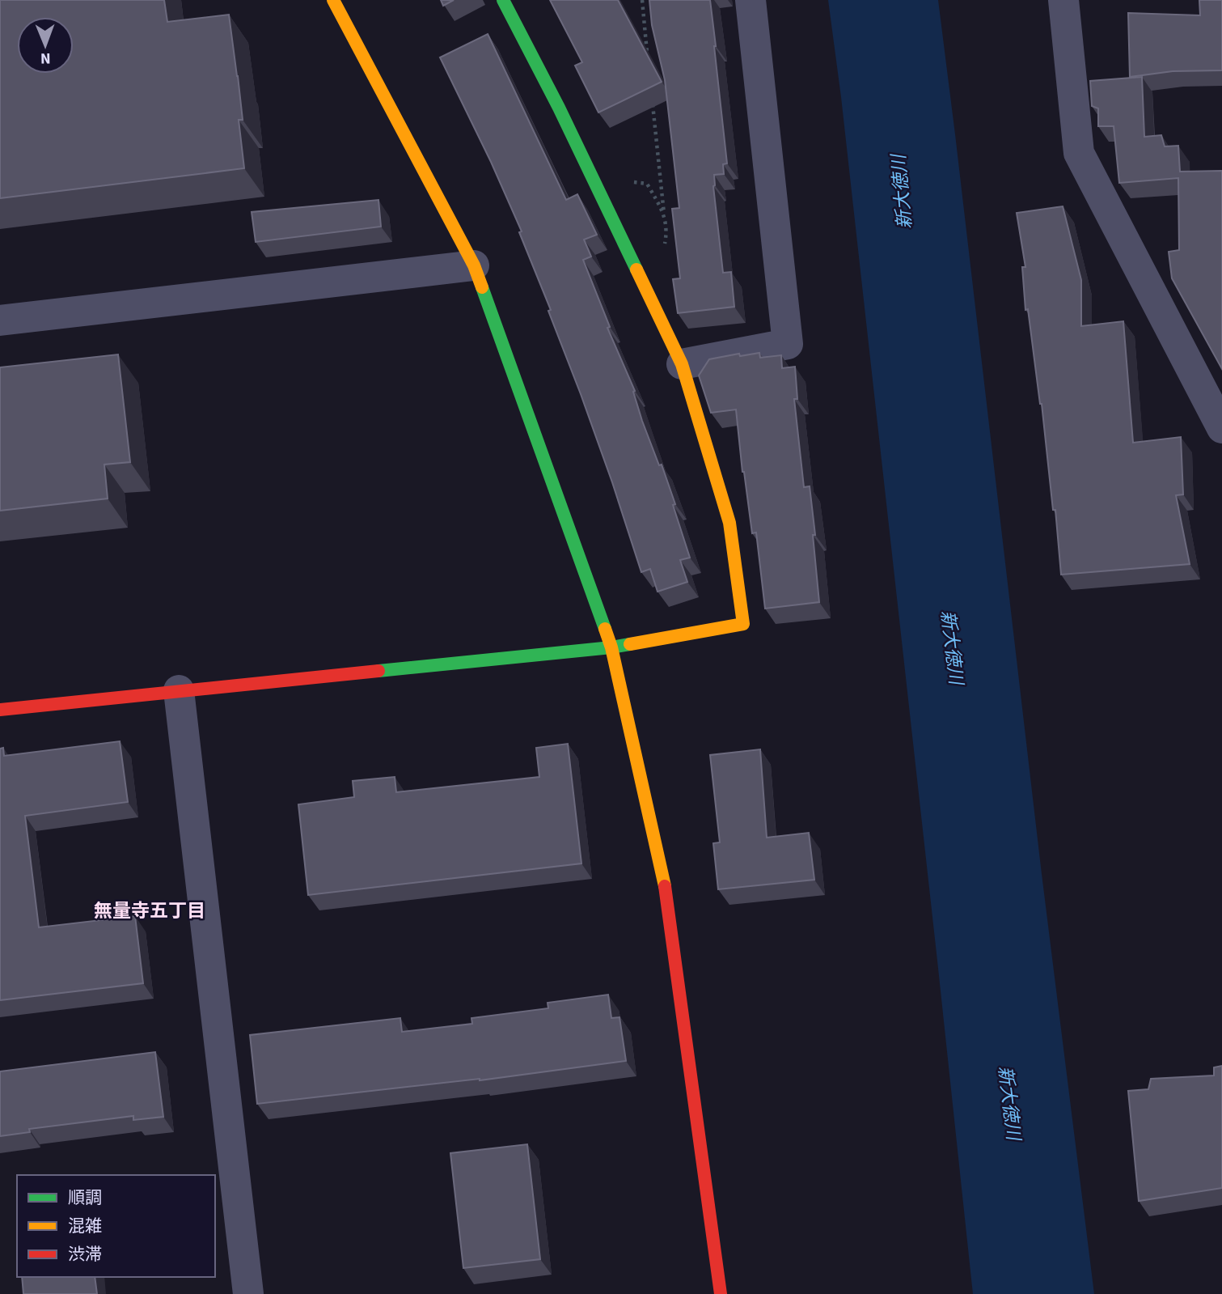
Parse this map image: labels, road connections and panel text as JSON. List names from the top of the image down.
{
  "districts": ["無量寺五丁目"],
  "water": ["新大徳川"],
  "legend": ["順調", "混雑", "渋滞"],
  "north": "bottom"
}
